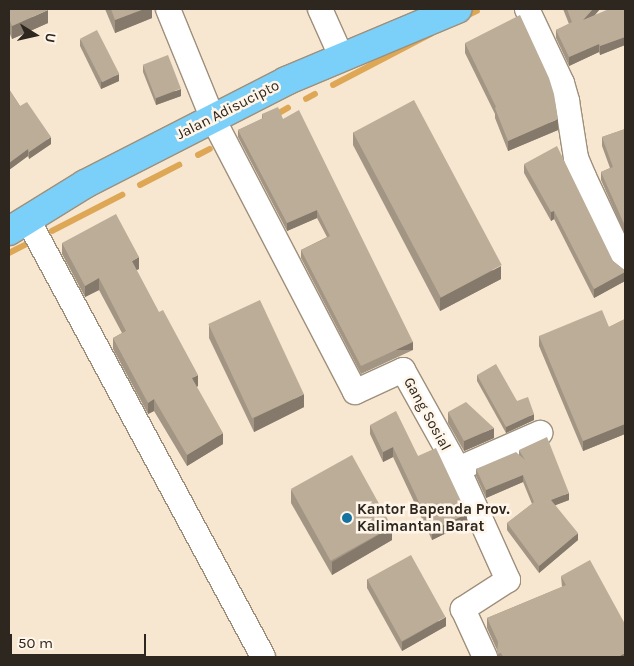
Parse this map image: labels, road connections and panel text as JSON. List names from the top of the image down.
{
  "streets": {
    "main road": ["Jalan Adisucipto"],
    "street": ["Gang Sosial"]
  },
  "crossings": [
    ["Jalan Adisucipto", "Gang Sosial"]
  ],
  "places": ["Kantor Bapenda Prov. Kalimantan Barat"],
  "scale_bar": "50 m",
  "north": "right"
}
